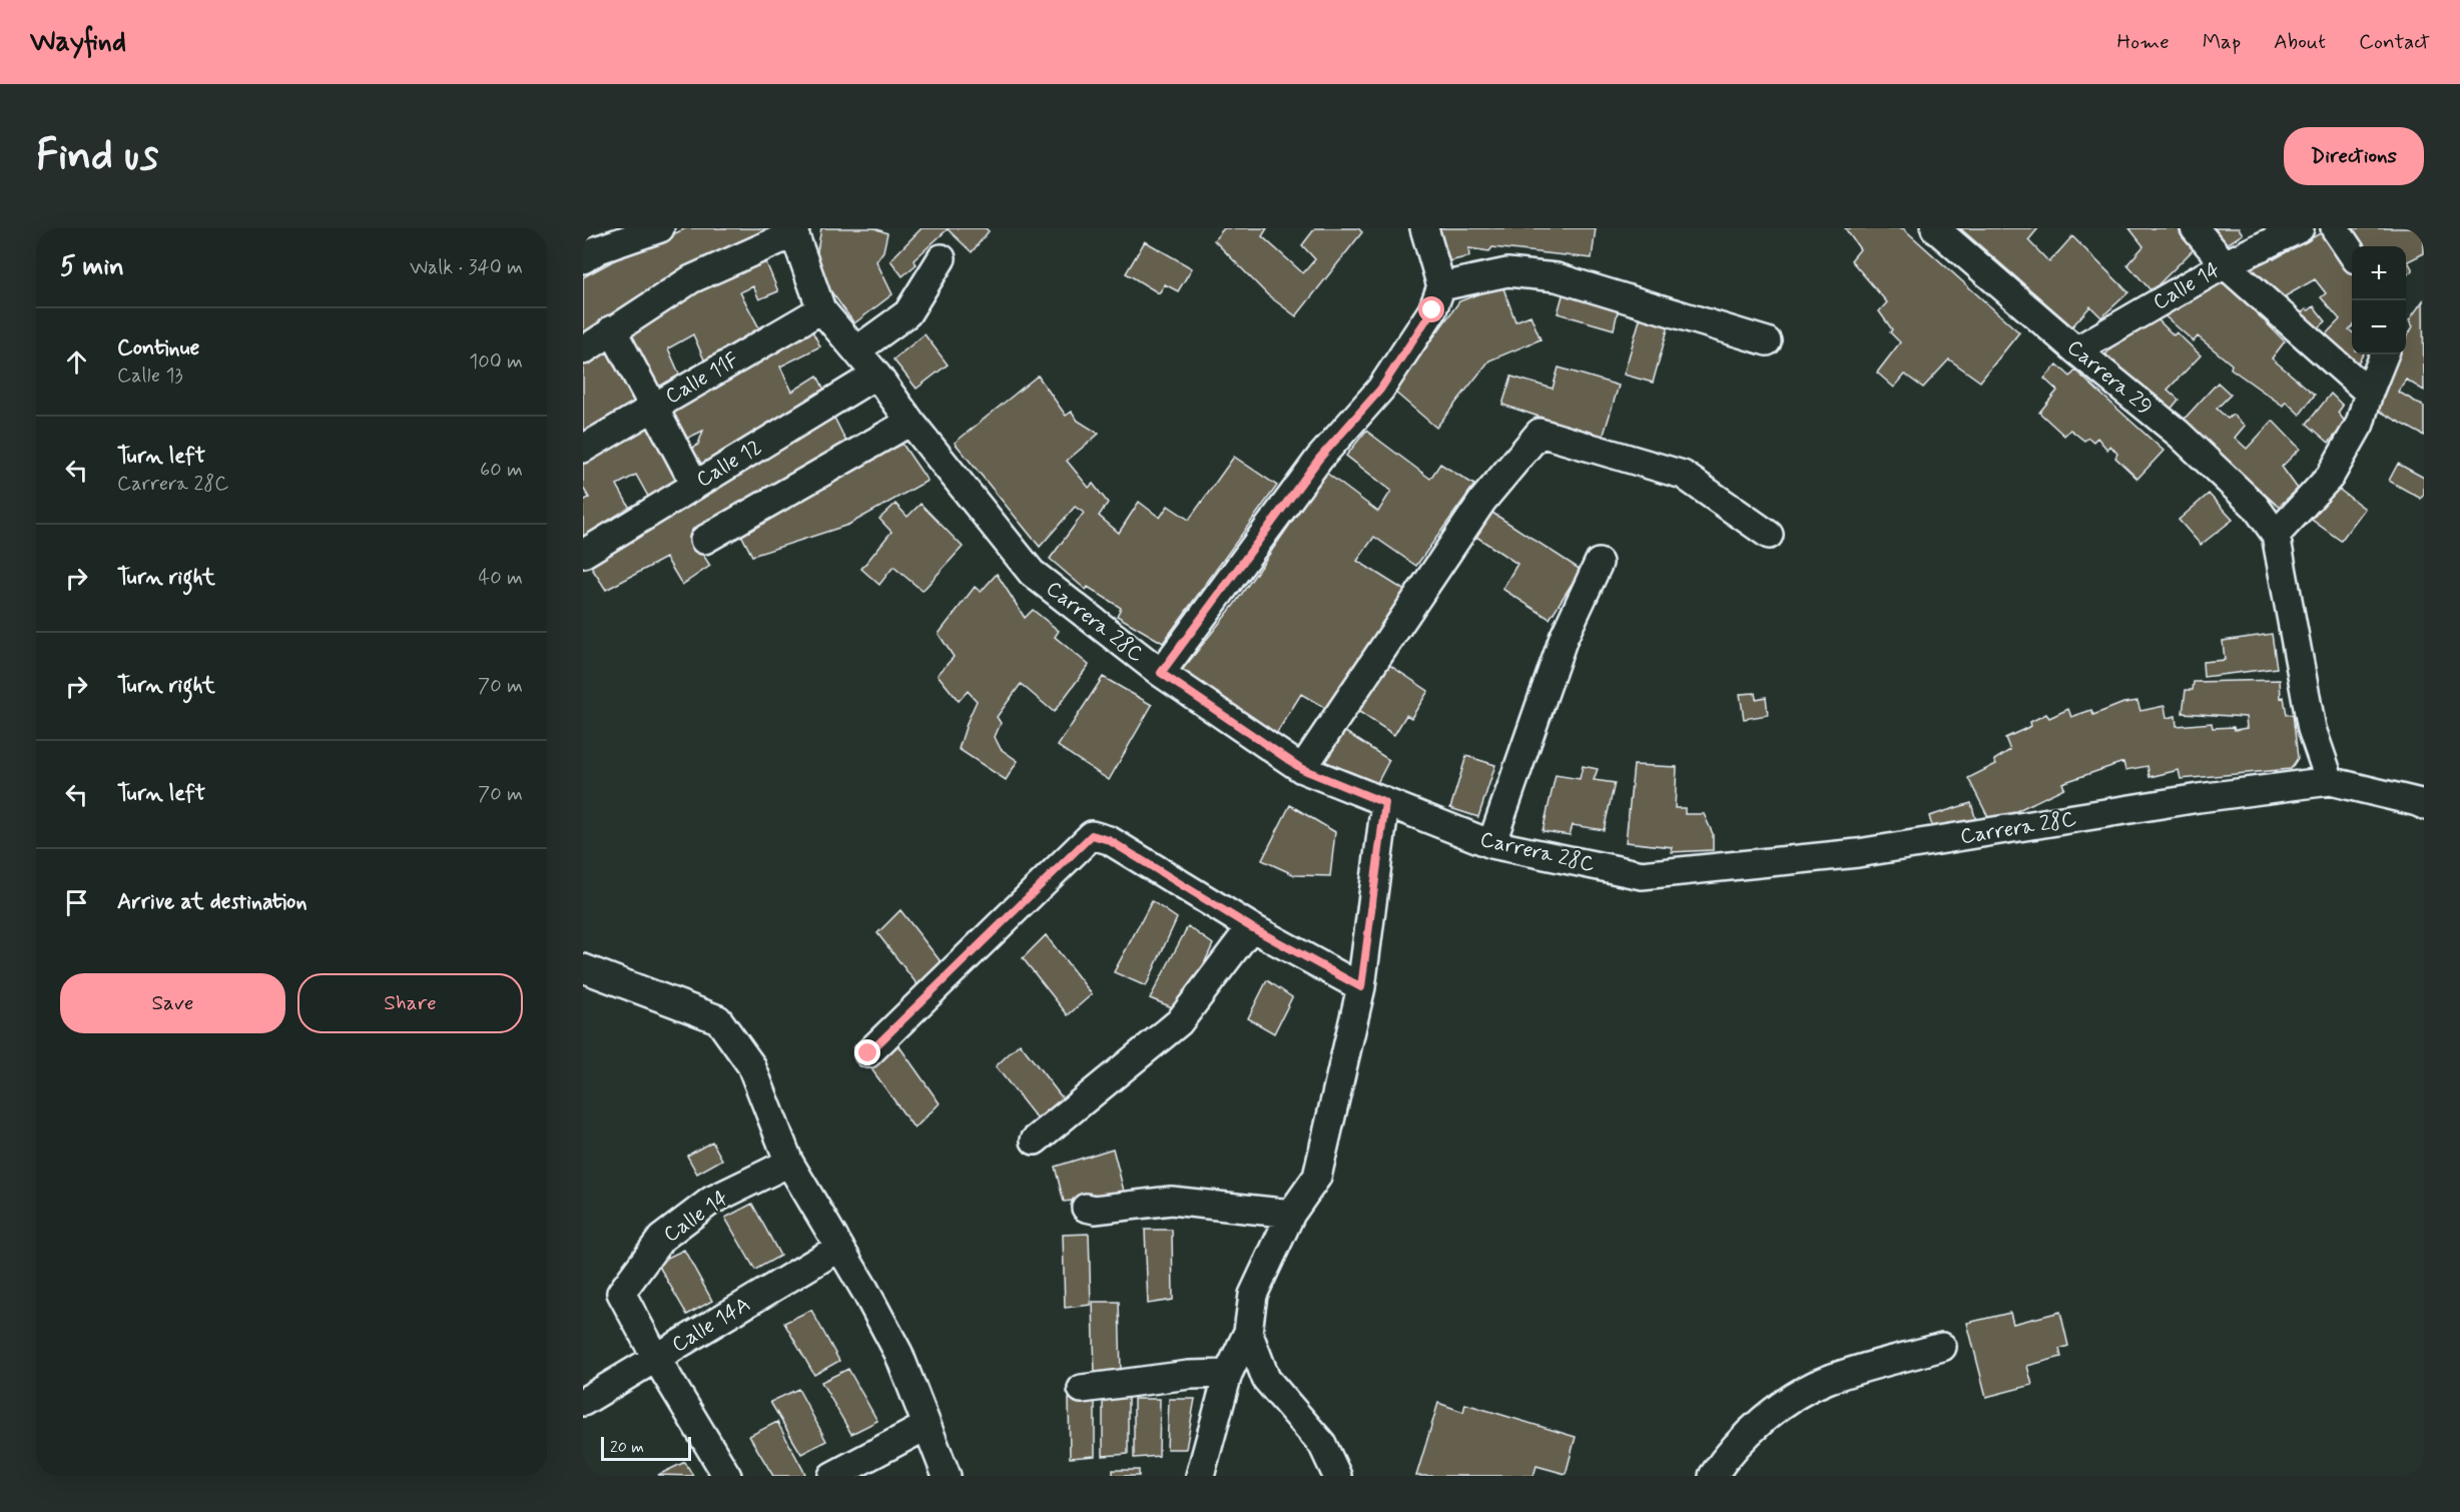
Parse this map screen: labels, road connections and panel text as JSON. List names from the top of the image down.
{
  "streets": {
    "street": [
      "Calle 14",
      "Carrera 29",
      "Calle 11F",
      "Calle 12",
      "Carrera 28C",
      "Calle 14A"
    ]
  },
  "crossings": [
    ["Calle 14", "Carrera 29"],
    ["Calle 14", "Calle 14A"],
    ["Calle 11F", "Carrera 28C"],
    ["Calle 12", "Carrera 28C"]
  ],
  "scale_bar": "20 m",
  "page": {
    "header": "Wayfind",
    "nav": [
      "Home",
      "Map",
      "About",
      "Contact"
    ],
    "buttons": [
      "Directions",
      ["Save", "Share"]
    ],
    "title": "Find us",
    "heading": ["5 min", "Walk · 340 m"],
    "map_buttons": ["+", "−"],
    "list": [
      ["Continue", "Calle 13", "100 m"],
      ["Turn left", "Carrera 28C", "60 m"],
      ["Turn right", "40 m"],
      ["Turn right", "70 m"],
      ["Turn left", "70 m"],
      "Arrive at destination"
    ],
    "scale": "20 m"
  }
}
